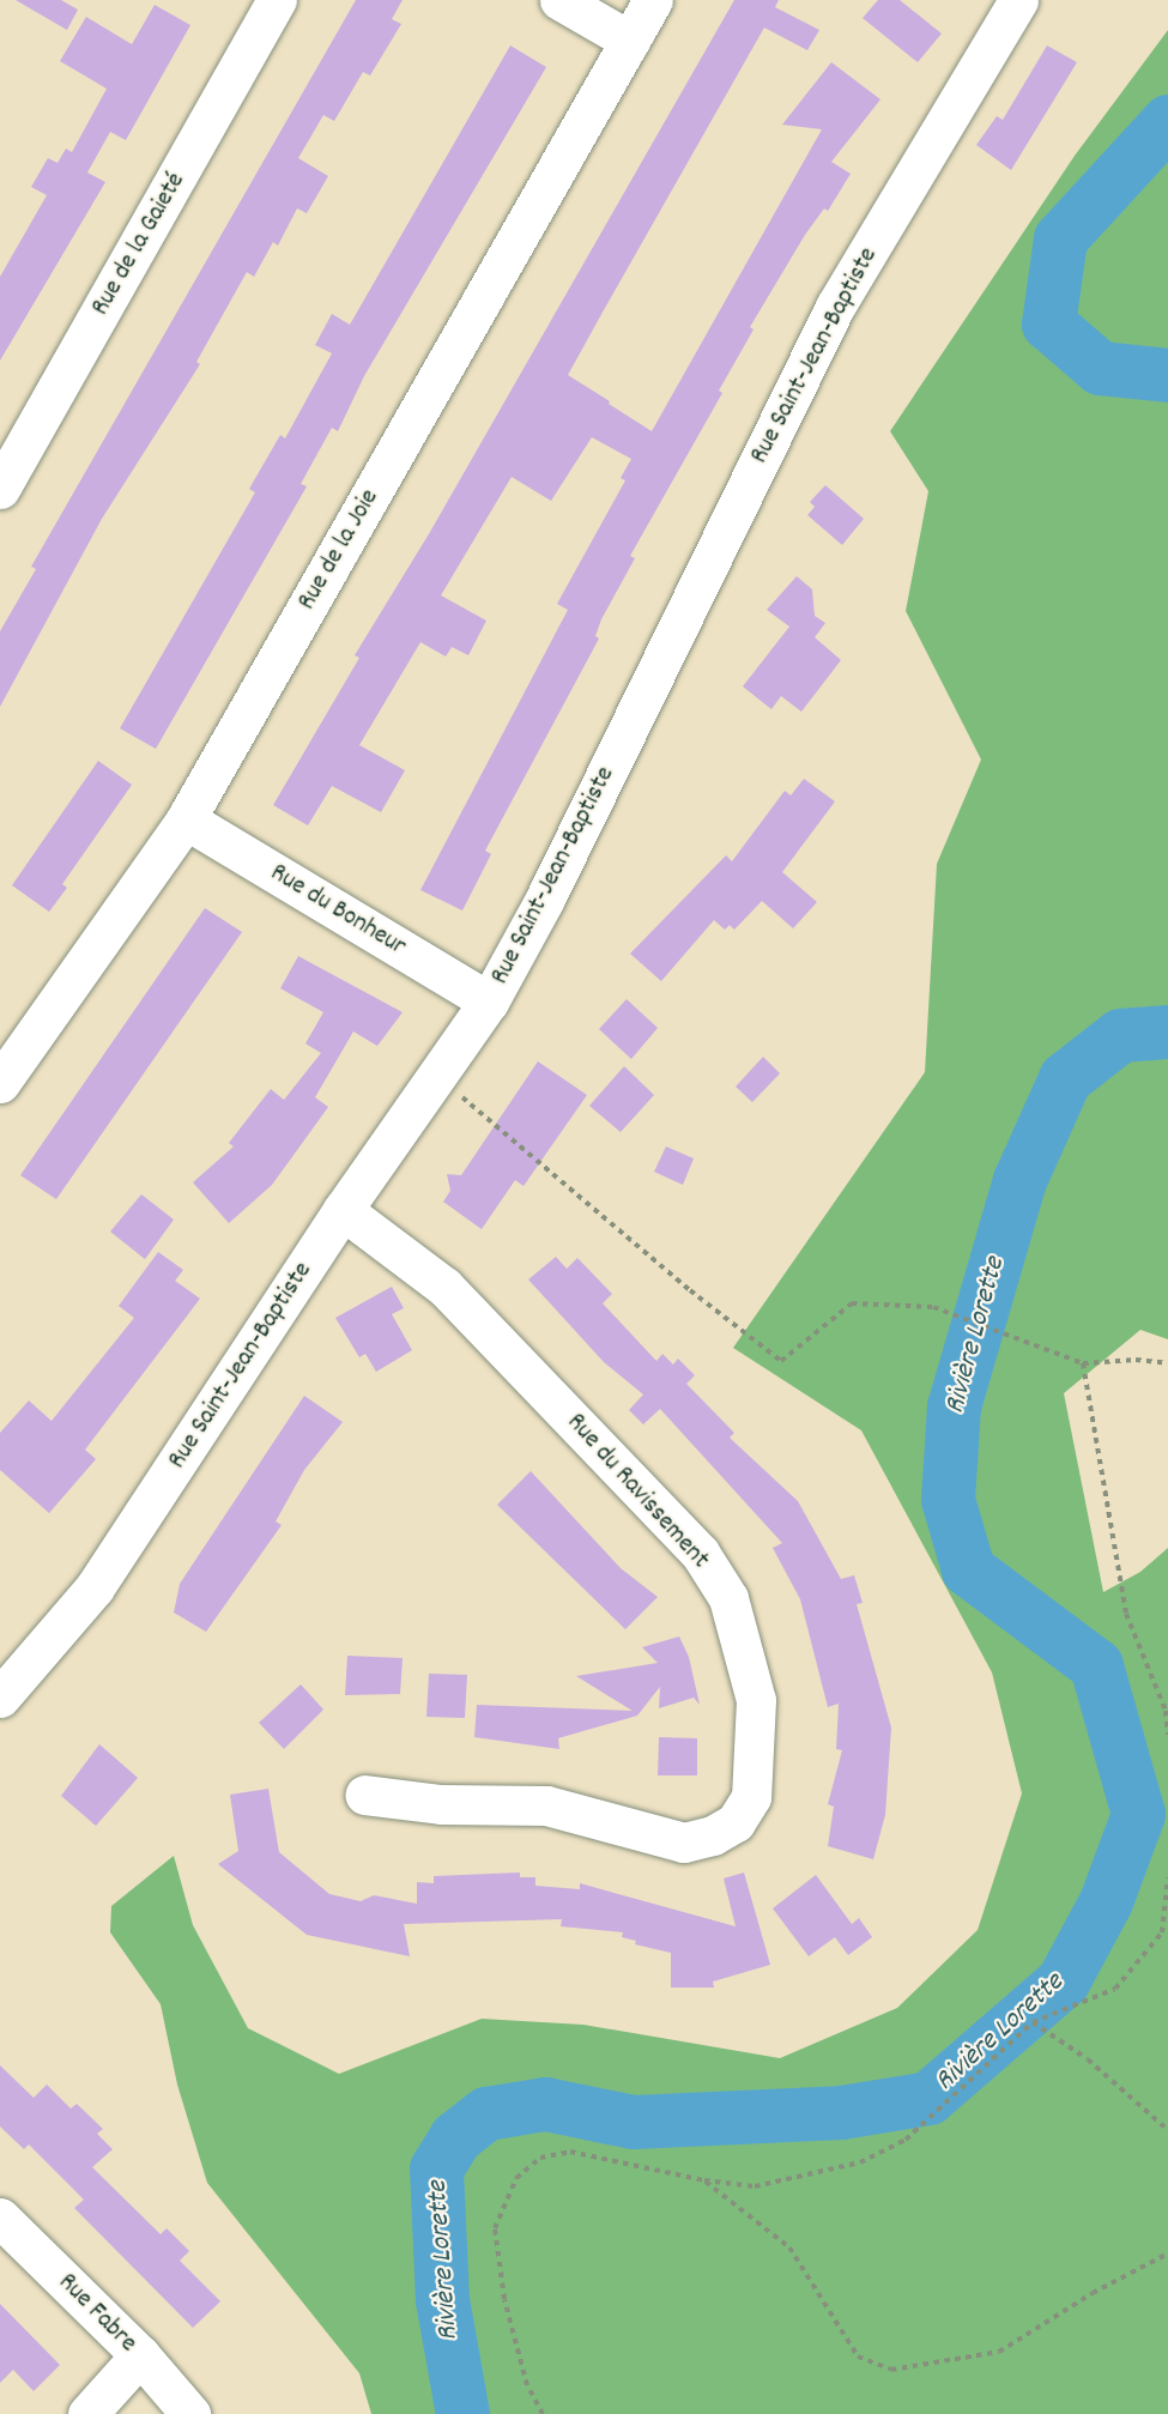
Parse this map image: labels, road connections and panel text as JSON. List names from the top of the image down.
{
  "streets": {
    "street": [
      "Rue de la Gaieté",
      "Rue Saint-Jean-Baptiste",
      "Rue de la Joie",
      "Rue du Bonheur",
      "Rue du Ravissement",
      "Rue Fabre"
    ]
  },
  "crossings": [
    ["Rue Saint-Jean-Baptiste", "Rue du Bonheur"],
    ["Rue Saint-Jean-Baptiste", "Rue du Ravissement"],
    ["Rue de la Joie", "Rue du Bonheur"]
  ],
  "water": ["Rivière Lorette"]
}
